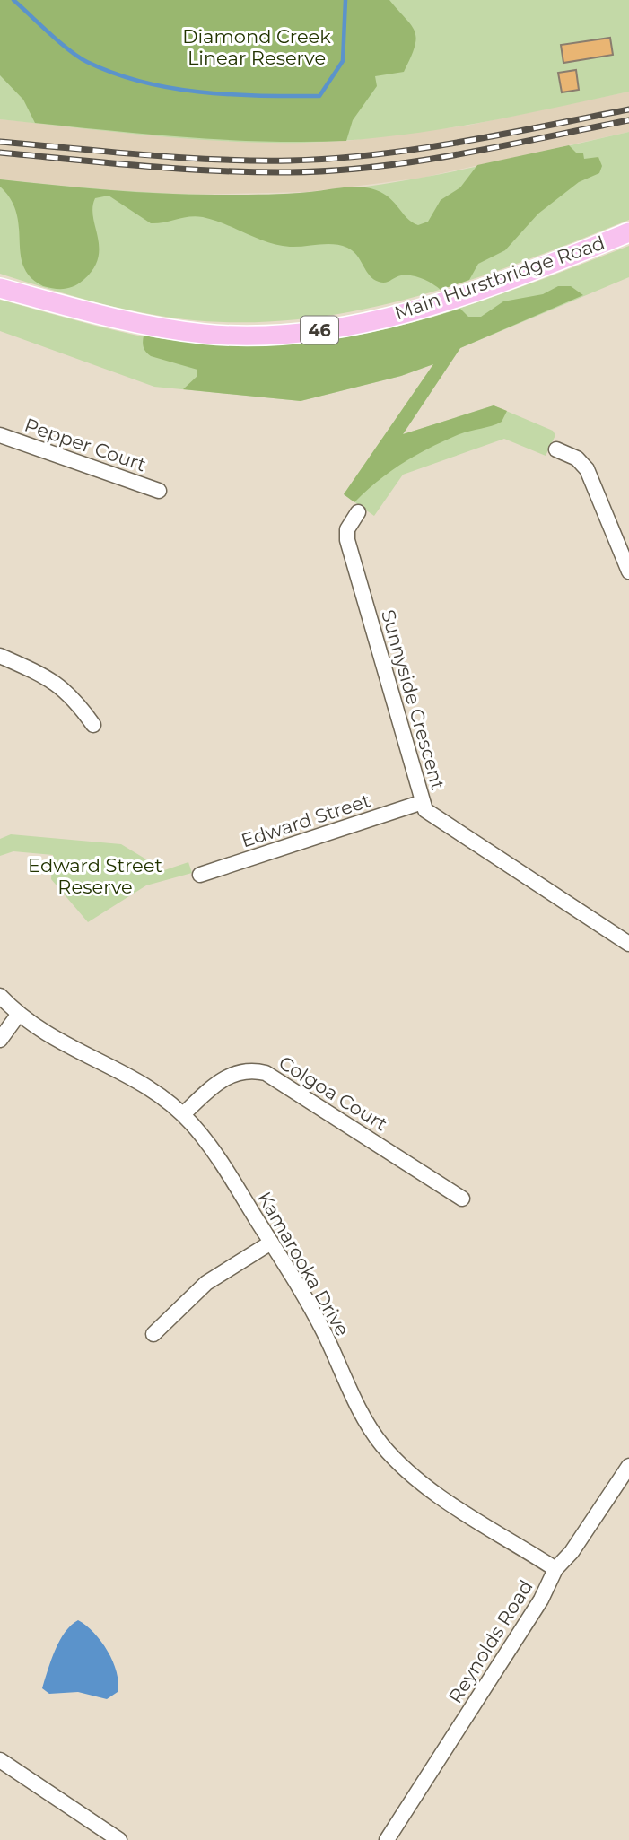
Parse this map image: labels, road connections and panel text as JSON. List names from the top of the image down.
{
  "streets": {
    "main road": ["Main Hurstbridge Road", "46"],
    "street": [
      "Pepper Court",
      "Sunnyside Crescent",
      "Edward Street",
      "Colgoa Court",
      "Kamarooka Drive",
      "Reynolds Road"
    ]
  },
  "crossings": [
    ["Sunnyside Crescent", "Edward Street"],
    ["Colgoa Court", "Kamarooka Drive"],
    ["Kamarooka Drive", "Reynolds Road"]
  ],
  "parks": ["Diamond Creek Linear Reserve", "Edward Street Reserve"]
}
